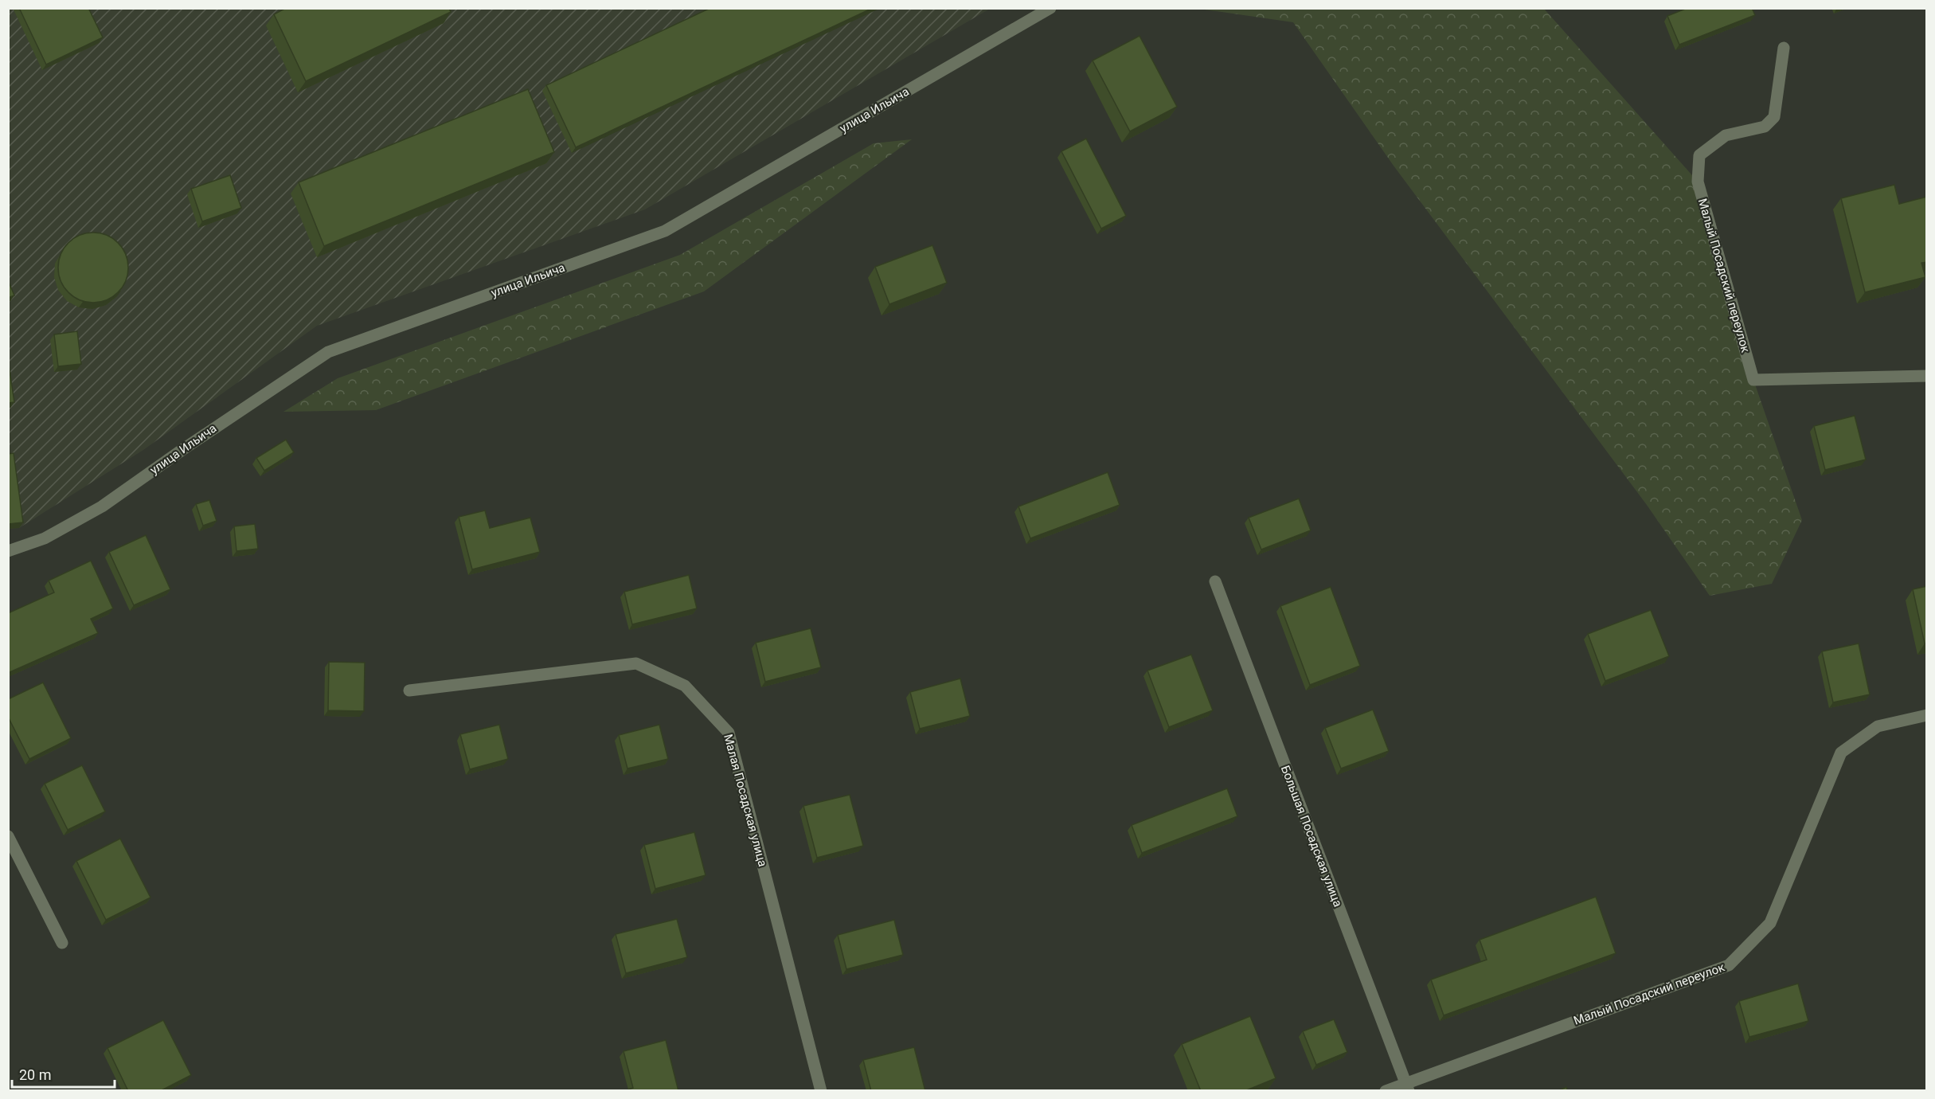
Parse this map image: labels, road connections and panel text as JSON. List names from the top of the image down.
{
  "streets": {
    "street": [
      "улица Ильича",
      "Малый Посадский переулок",
      "Малая Посадская улица",
      "Большая Посадская улица"
    ]
  },
  "crossings": [
    ["Малый Посадский переулок", "Большая Посадская улица"]
  ],
  "scale_bar": "20 m"
}
